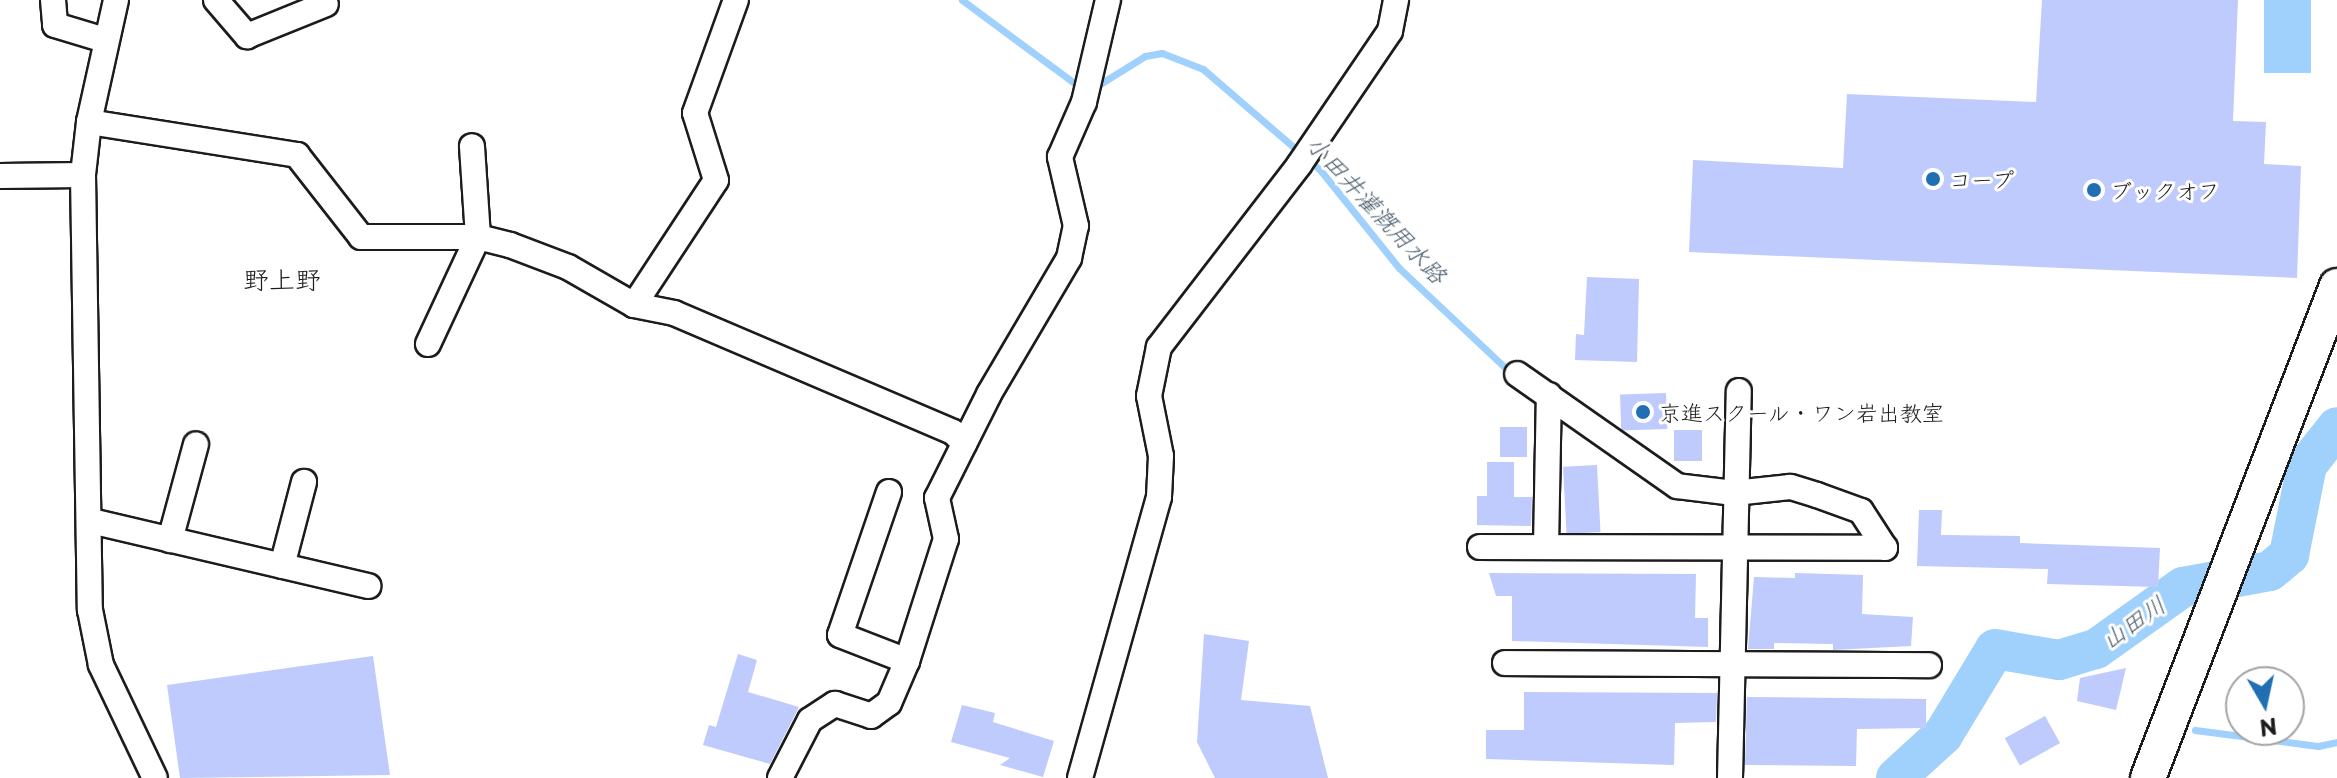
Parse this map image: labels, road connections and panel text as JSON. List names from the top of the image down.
{
  "districts": ["野上野"],
  "water": ["小田井灌漑用水路", "山田川"],
  "places": ["コープ", "ブックオフ", "京進スクール・ワン岩出教室"],
  "north": "bottom"
}
